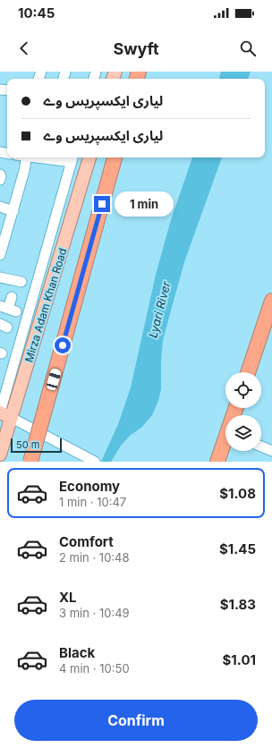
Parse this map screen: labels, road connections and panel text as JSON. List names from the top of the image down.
{
  "streets": {
    "main road": ["Mirza Adam Khan Road"]
  },
  "water": ["Lyari River"],
  "scale_bar": "50 m",
  "page": {
    "status": "10:45",
    "header": "Swyft",
    "banner": ["لیاری ایکسپریس وے", "لیاری ایکسپریس وے"],
    "bubble": "1 min",
    "scale": "50 m",
    "list": [
      {
        "name": "Economy",
        "note": "1 min · 10:47",
        "value": "$1.08"
      },
      {
        "name": "Comfort",
        "note": "2 min · 10:48",
        "value": "$1.45"
      },
      {
        "name": "XL",
        "note": "3 min · 10:49",
        "value": "$1.83"
      },
      {
        "name": "Black",
        "note": "4 min · 10:50",
        "value": "$1.01"
      }
    ],
    "buttons": "Confirm"
  }
}
